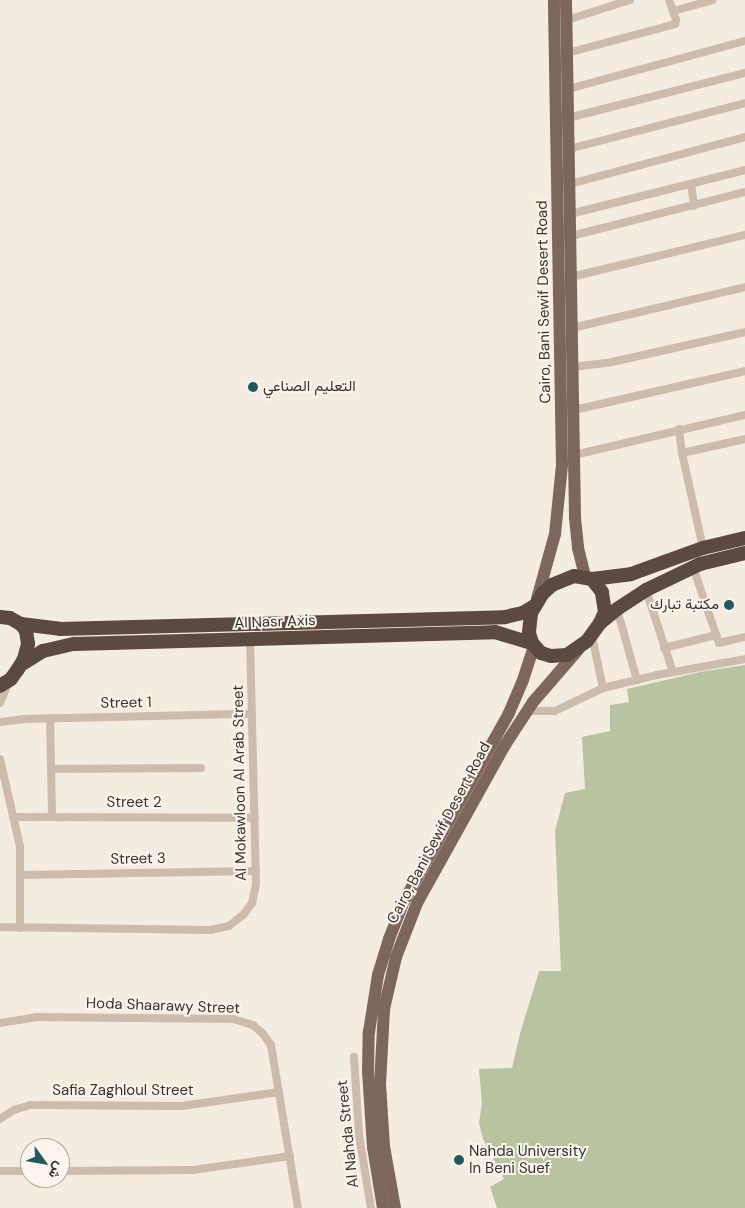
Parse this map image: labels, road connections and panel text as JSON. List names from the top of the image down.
{
  "streets": {
    "highway": ["Al Nasr Axis"],
    "main road": ["Cairo, Bani Sewif Desert Road"],
    "street": [
      "Street 1",
      "Al Mokawloon Al Arab Street",
      "Street 2",
      "Street 3",
      "Hoda Shaarawy Street",
      "Safia Zaghloul Street",
      "Al Nahda Street"
    ]
  },
  "crossings": [
    ["Cairo, Bani Sewif Desert Road", "Al Nasr Axis"],
    ["Cairo, Bani Sewif Desert Road", "Al Nahda Street"],
    ["Al Nasr Axis", "Al Mokawloon Al Arab Street"],
    ["Street 1", "Al Mokawloon Al Arab Street"],
    ["Al Mokawloon Al Arab Street", "Street 2"],
    ["Al Mokawloon Al Arab Street", "Street 3"],
    ["Hoda Shaarawy Street", "Safia Zaghloul Street"]
  ],
  "places": ["التعليم الصناعي", "مكتبة تبارك", "Nahda University In Beni Suef"],
  "north": "bottom right"
}
